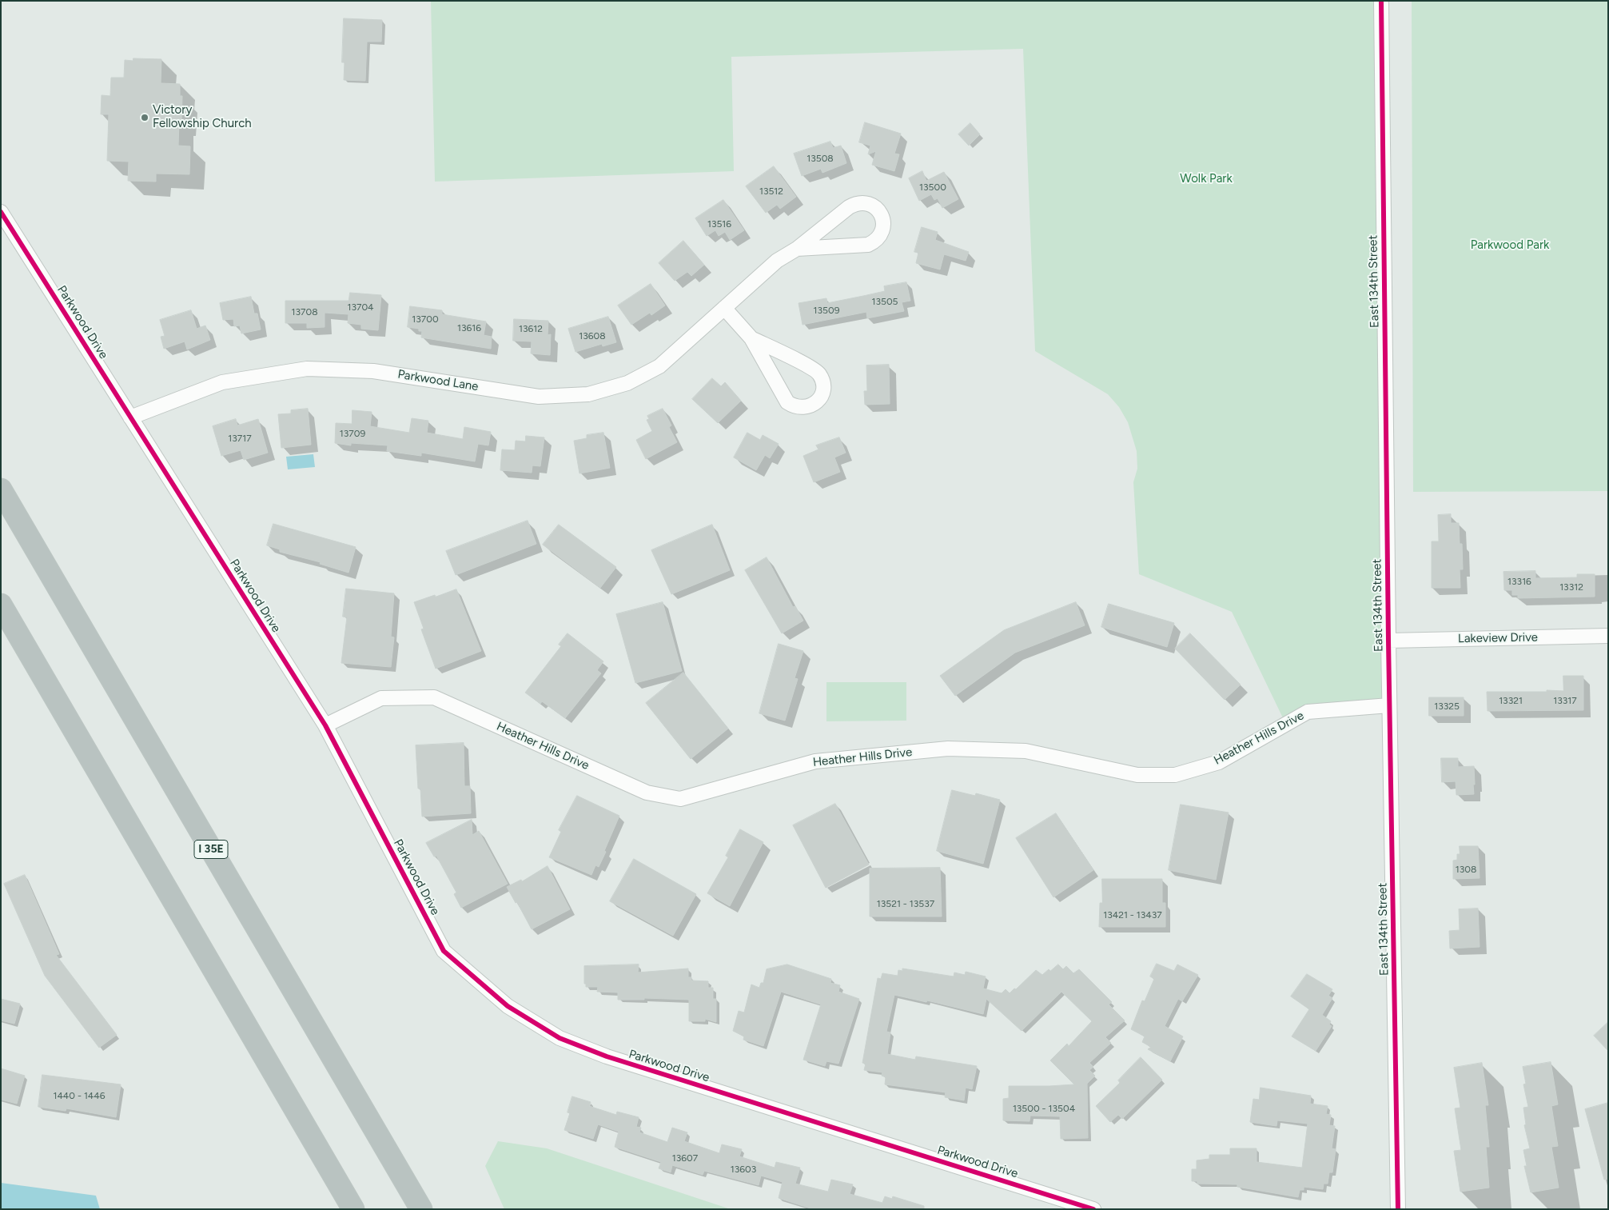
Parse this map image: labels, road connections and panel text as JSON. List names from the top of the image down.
{
  "streets": {
    "highway": ["I 35E"],
    "street": [
      "East 134th Street",
      "Parkwood Drive",
      "Parkwood Lane",
      "Lakeview Drive",
      "Heather Hills Drive"
    ]
  },
  "crossings": [
    ["East 134th Street", "Lakeview Drive"],
    ["East 134th Street", "Heather Hills Drive"],
    ["Parkwood Drive", "Parkwood Lane"],
    ["Parkwood Drive", "Heather Hills Drive"]
  ],
  "parks": ["Wolk Park", "Parkwood Park"],
  "places": ["Victory Fellowship Church"],
  "house_numbers": [
    "13508",
    "13500",
    "13512",
    "13516",
    "13505",
    "13704",
    "13509",
    "13708",
    "13700",
    "13616",
    "13612",
    "13608",
    "13709",
    "13717",
    "13316",
    "13312",
    "13321",
    "13317",
    "13325",
    "1308",
    "13521 - 13537",
    "13421 - 13437",
    "1440 - 1446",
    "13500 - 13504",
    "13607",
    "13603"
  ]
}
